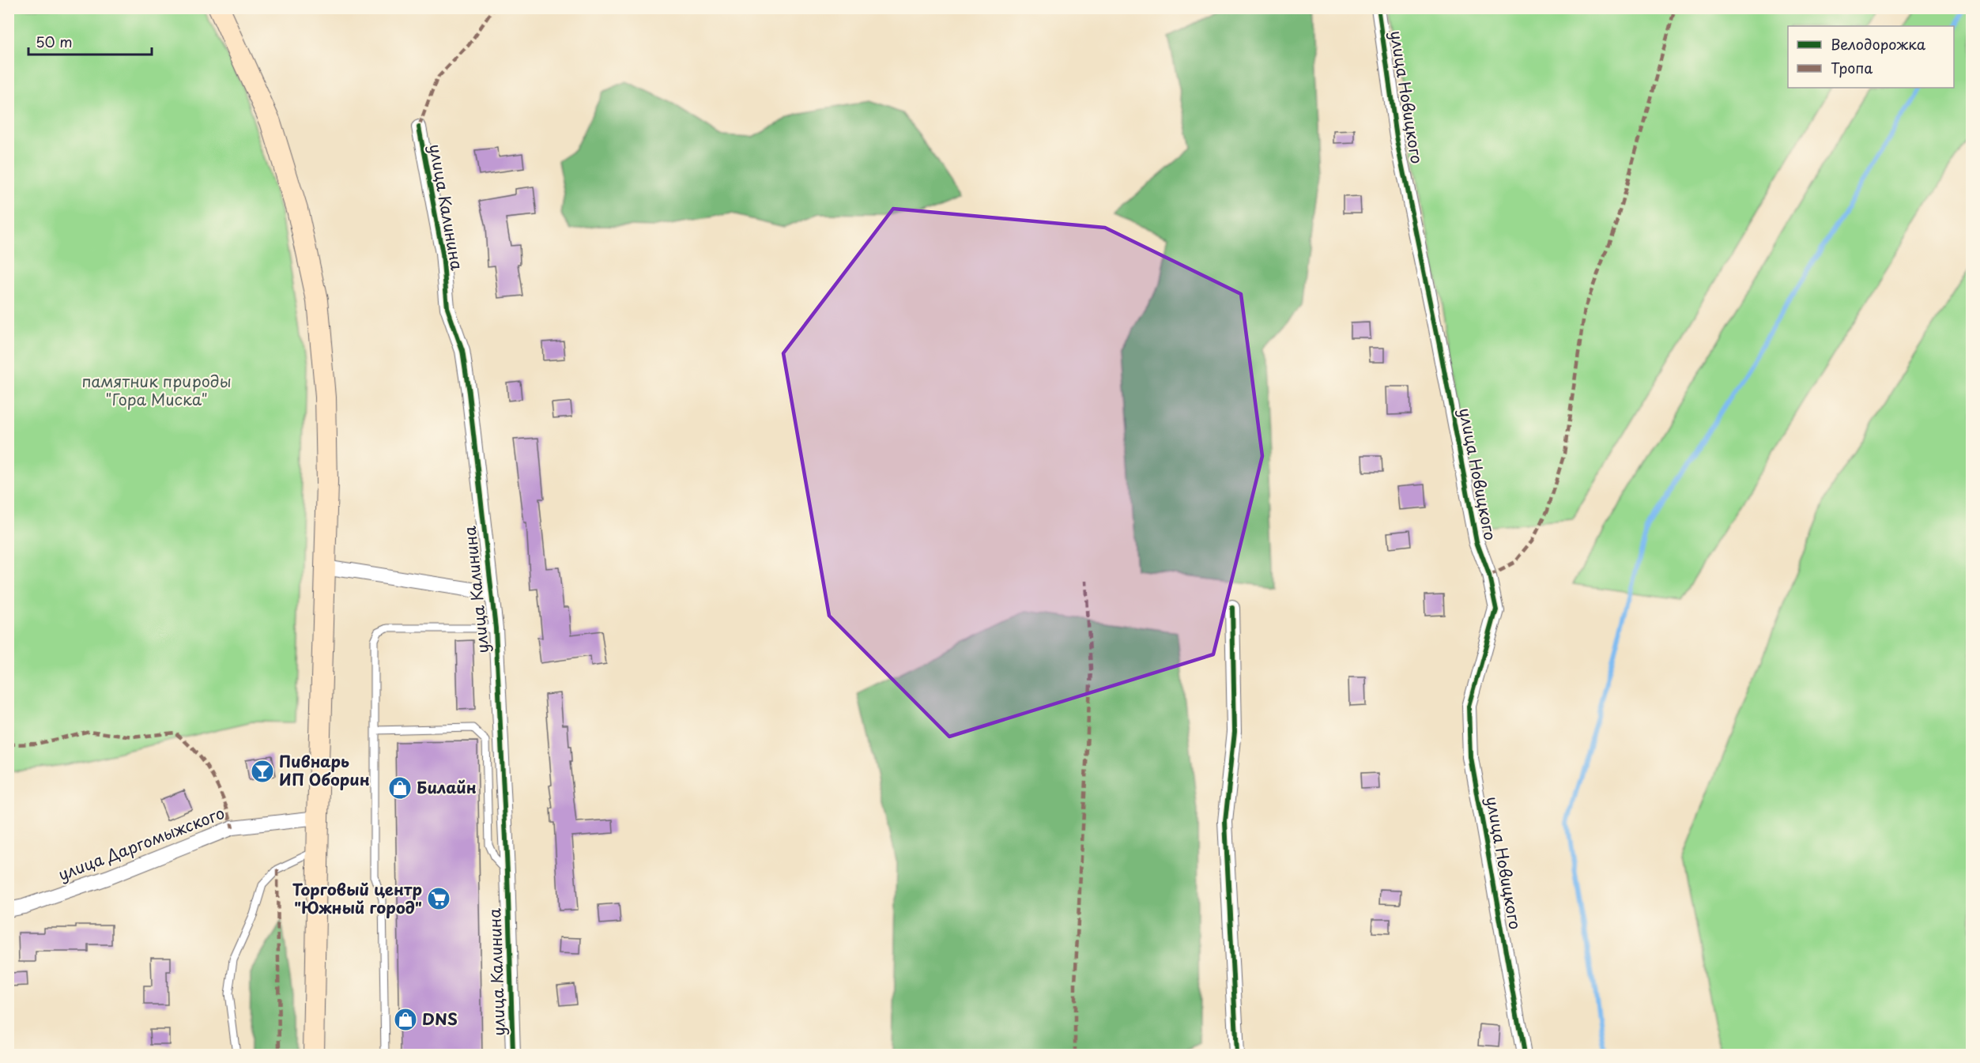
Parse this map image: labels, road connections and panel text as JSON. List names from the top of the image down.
{
  "streets": {
    "street": ["улица Новицкого", "улица Калинина", "улица Даргомыжского"]
  },
  "parks": ["памятник природы \"Гора Миска\""],
  "places": {
    "bar": ["Пивнарь ИП Оборин"],
    "shop": ["Билайн", "DNS"],
    "supermarket": ["Торговый центр \"Южный город\""]
  },
  "legend": ["Велодорожка", "Тропа"],
  "scale_bar": "50 m"
}
